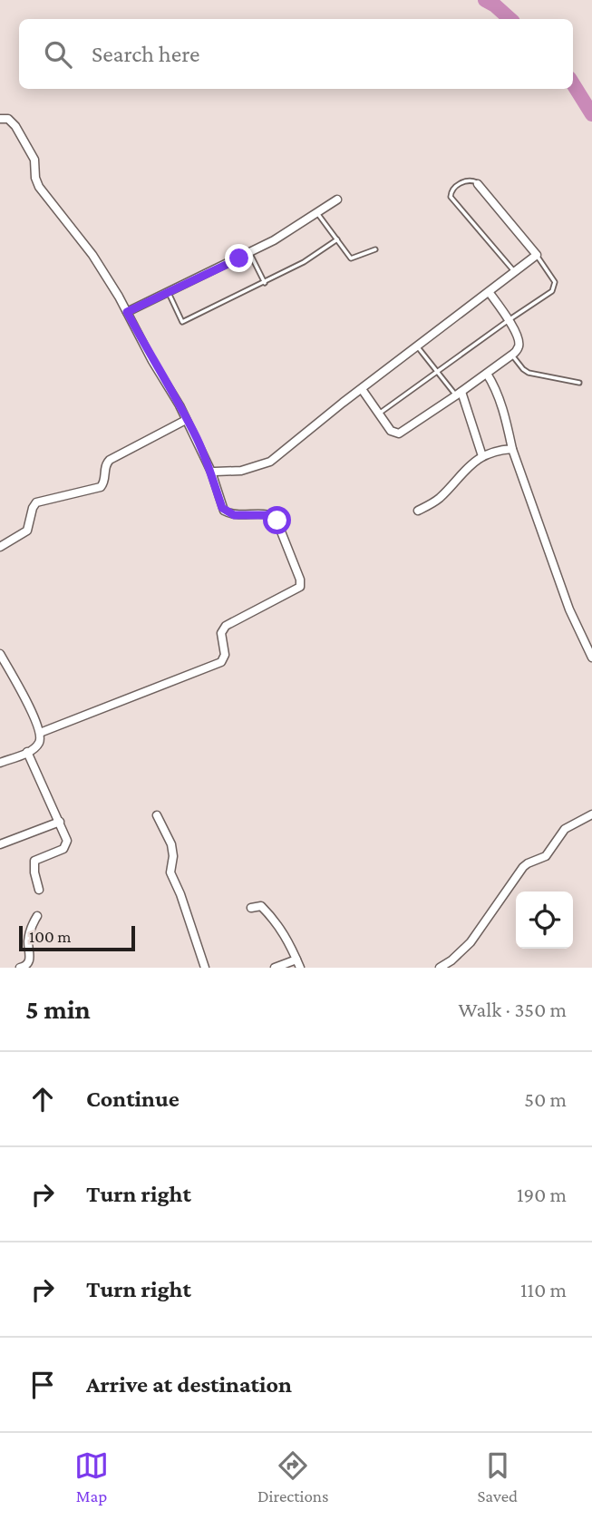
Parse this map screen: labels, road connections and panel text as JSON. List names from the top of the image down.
{
  "scale_bar": "100 m",
  "page": {
    "search": "Search here",
    "scale": "100 m",
    "heading": ["5 min", "Walk · 350 m"],
    "list": [
      ["Continue", "50 m"],
      ["Turn right", "190 m"],
      ["Turn right", "110 m"],
      "Arrive at destination"
    ],
    "nav": ["Map", "Directions", "Saved"]
  }
}
